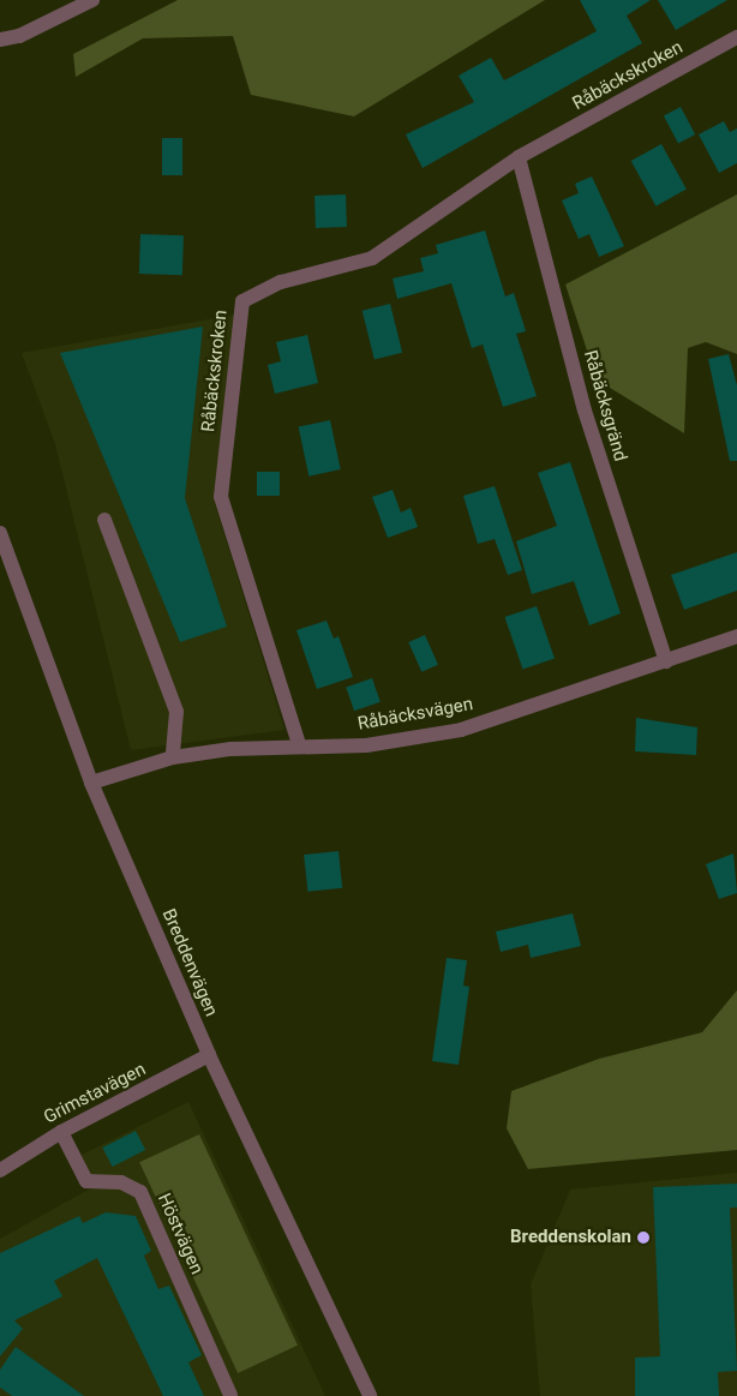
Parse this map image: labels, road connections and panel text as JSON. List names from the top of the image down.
{
  "streets": {
    "street": [
      "Råbäckskroken",
      "Råbäcksgränd",
      "Råbäcksvägen",
      "Breddenvägen",
      "Grimstavägen",
      "Höstvägen"
    ]
  },
  "crossings": [
    ["Råbäckskroken", "Råbäcksgränd"],
    ["Råbäckskroken", "Råbäcksvägen"],
    ["Råbäcksgränd", "Råbäcksvägen"],
    ["Råbäcksvägen", "Breddenvägen"],
    ["Breddenvägen", "Grimstavägen"],
    ["Grimstavägen", "Höstvägen"]
  ],
  "places": ["Breddenskolan"]
}
